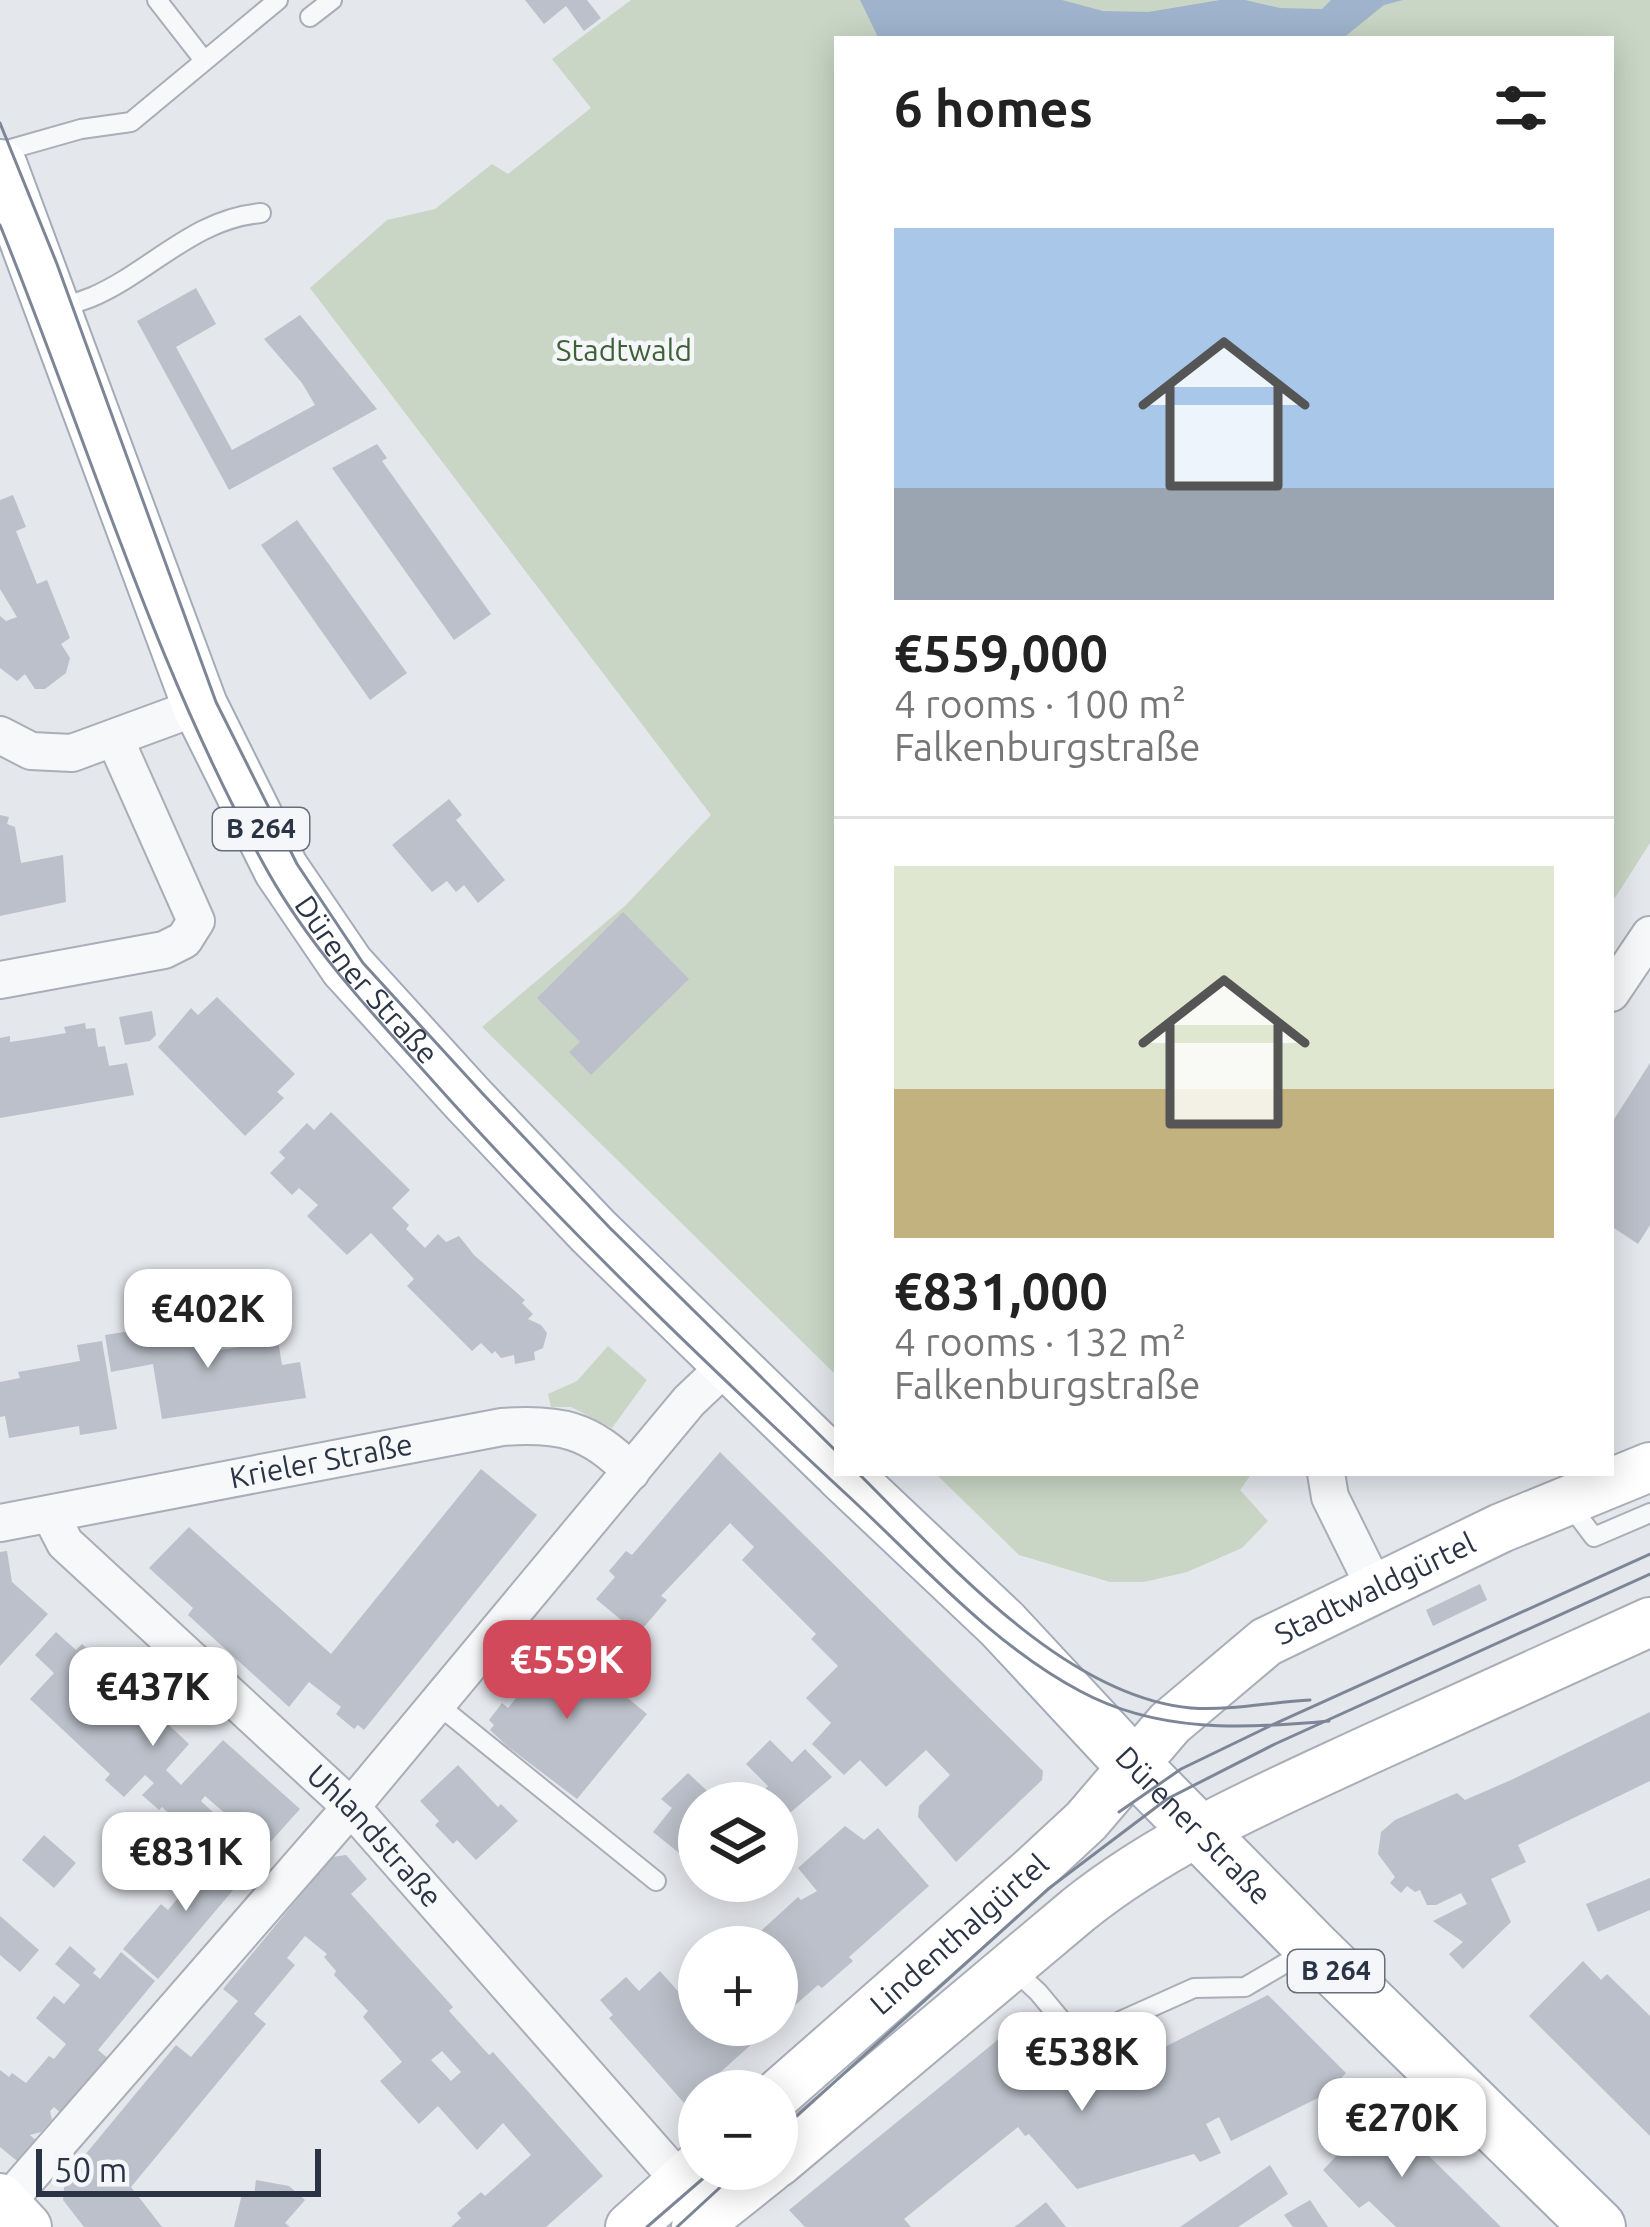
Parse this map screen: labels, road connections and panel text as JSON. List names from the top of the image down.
{
  "streets": {
    "main road": [
      "B 264",
      "Dürener Straße",
      "Stadtwaldgürtel",
      "Lindenthalgürtel"
    ],
    "street": ["Krieler Straße", "Uhlandstraße"]
  },
  "crossings": [
    ["Dürener Straße", "Stadtwaldgürtel"],
    ["Dürener Straße", "Lindenthalgürtel"],
    ["Krieler Straße", "Uhlandstraße"],
    ["Stadtwaldgürtel", "Lindenthalgürtel"]
  ],
  "parks": ["Stadtwald"],
  "scale_bar": "50 m",
  "page": {
    "heading": "6 homes",
    "list": [
      {
        "name": "€559,000",
        "note": "4 rooms · 100 m² · Falkenburgstraße"
      },
      {
        "name": "€831,000",
        "note": "4 rooms · 132 m² · Falkenburgstraße"
      }
    ],
    "price": [
      "€402K",
      "€559K",
      "€437K",
      "€831K",
      "€538K",
      "€270K"
    ],
    "map_buttons": ["+", "−"],
    "scale": "50 m"
  }
}
